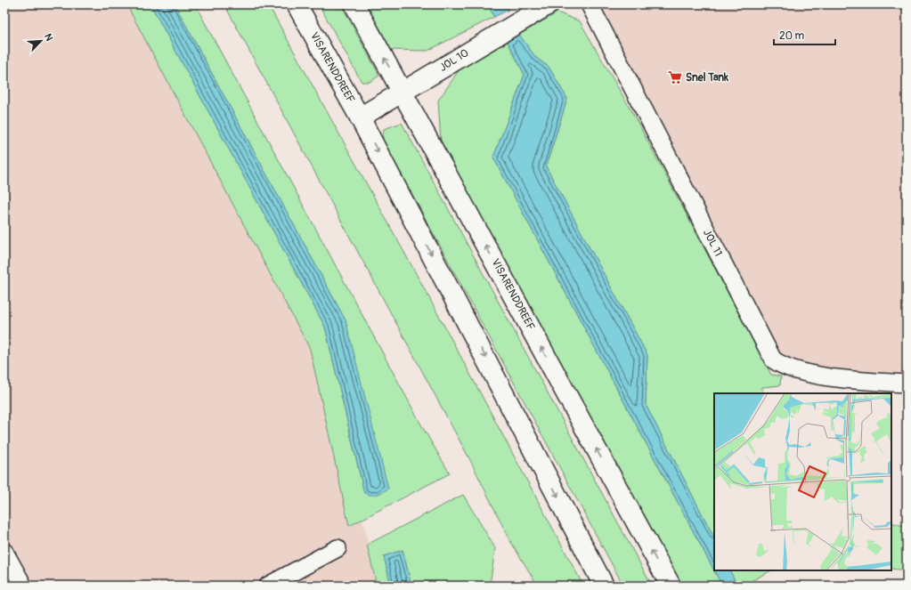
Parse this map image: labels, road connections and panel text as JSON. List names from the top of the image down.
{
  "streets": {
    "main road": ["JOL 10", "VISARENDDREEF"],
    "street": ["JOL 11"]
  },
  "crossings": [
    ["JOL 10", "VISARENDDREEF"]
  ],
  "places": {
    "supermarket": ["Snel Tank"]
  },
  "scale_bar": "20 m",
  "north": "top right"
}
